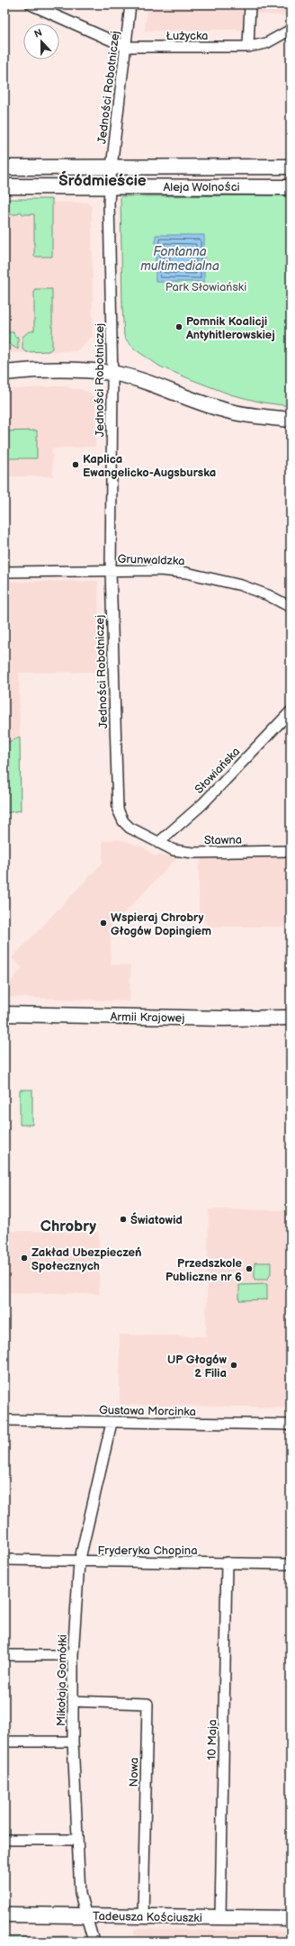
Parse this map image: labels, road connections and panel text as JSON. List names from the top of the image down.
{
  "streets": {
    "street": [
      "Łużycka",
      "Jedności Robotniczej",
      "Aleja Wolności",
      "Grunwaldzka",
      "Słowiańska",
      "Stawna",
      "Armii Krajowej",
      "Gustawa Morcinka",
      "Fryderyka Chopina",
      "Mikołaja Gomółki",
      "10 Maja",
      "Nowa",
      "Tadeusza Kościuszki"
    ]
  },
  "crossings": [
    ["Łużycka", "Jedności Robotniczej"],
    ["Jedności Robotniczej", "Aleja Wolności"],
    ["Jedności Robotniczej", "Grunwaldzka"],
    ["Jedności Robotniczej", "Słowiańska"],
    ["Jedności Robotniczej", "Stawna"],
    ["Słowiańska", "Stawna"],
    ["Gustawa Morcinka", "Mikołaja Gomółki"],
    ["Fryderyka Chopina", "Mikołaja Gomółki"],
    ["Fryderyka Chopina", "10 Maja"],
    ["Mikołaja Gomółki", "Nowa"],
    ["Mikołaja Gomółki", "Tadeusza Kościuszki"],
    ["10 Maja", "Tadeusza Kościuszki"],
    ["Nowa", "Tadeusza Kościuszki"]
  ],
  "districts": ["Śródmieście", "Chrobry"],
  "water": ["Fontanna multimedialna"],
  "parks": ["Park Słowiański"],
  "places": [
    "Pomnik Koalicji Antyhitlerowskiej",
    "Kaplica Ewangelicko-Augsburska",
    "Wspieraj Chrobry Głogów Dopingiem",
    "Światowid",
    "Zakład Ubezpieczeń Społecznych",
    "Przedszkole Publiczne nr 6",
    "UP Głogów 2 Filia"
  ],
  "north": "top"
}
